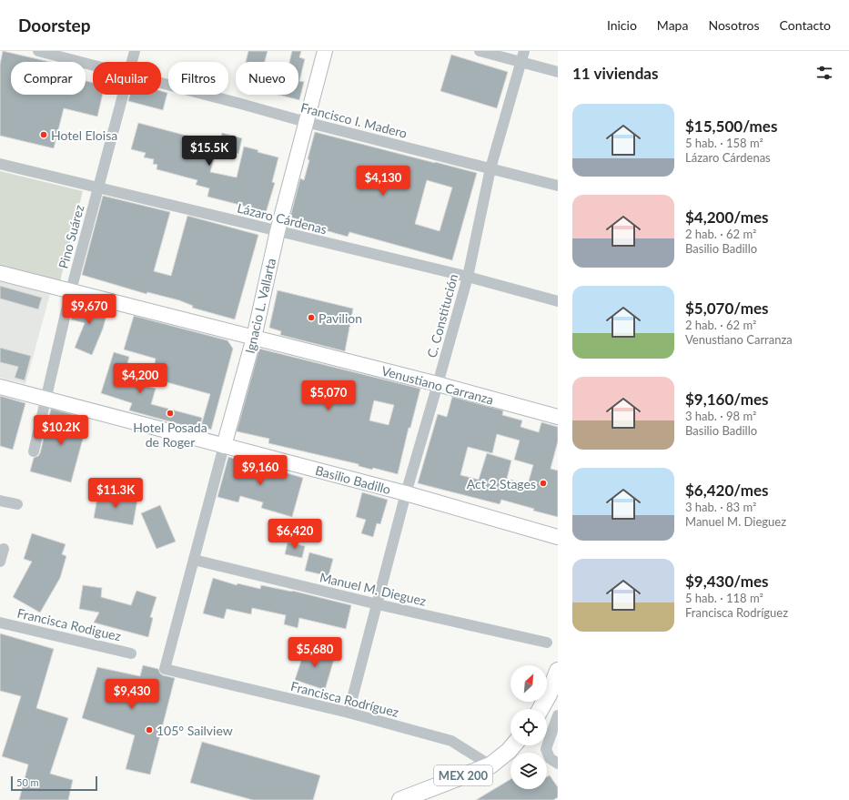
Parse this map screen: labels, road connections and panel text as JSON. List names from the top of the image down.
{
  "streets": {
    "main road": ["MEX 200"],
    "street": [
      "Francisco I. Madero",
      "Lázaro Cárdenas",
      "Pino Suárez",
      "Ignacio L. Vallarta",
      "C. Constitución",
      "Venustiano Carranza",
      "Basilio Badillo",
      "Manuel M. Dieguez",
      "Francisca Rodiguez",
      "Francisca Rodríguez"
    ]
  },
  "crossings": [
    ["Francisco I. Madero", "Ignacio L. Vallarta"],
    ["Francisco I. Madero", "C. Constitución"],
    ["Lázaro Cárdenas", "Pino Suárez"],
    ["Lázaro Cárdenas", "Ignacio L. Vallarta"],
    ["Lázaro Cárdenas", "C. Constitución"],
    ["Pino Suárez", "Venustiano Carranza"],
    ["Pino Suárez", "Basilio Badillo"],
    ["Ignacio L. Vallarta", "Venustiano Carranza"],
    ["Ignacio L. Vallarta", "Basilio Badillo"],
    ["Ignacio L. Vallarta", "Manuel M. Dieguez"],
    ["Ignacio L. Vallarta", "Francisca Rodríguez"],
    ["C. Constitución", "Venustiano Carranza"],
    ["C. Constitución", "Basilio Badillo"],
    ["C. Constitución", "Manuel M. Dieguez"],
    ["C. Constitución", "Francisca Rodríguez"],
    ["Francisca Rodríguez", "MEX 200"]
  ],
  "places": [
    "Hotel Eloisa",
    "Pavilion",
    "Hotel Posada de Roger",
    "Act 2 Stages",
    "105° Sailview"
  ],
  "scale_bar": "50 m",
  "north": "top right",
  "page": {
    "header": "Doorstep",
    "nav": [
      "Inicio",
      "Mapa",
      "Nosotros",
      "Contacto"
    ],
    "heading": "11 viviendas",
    "chip": [
      "Comprar",
      "Alquilar",
      "Filtros",
      "Nuevo"
    ],
    "list": [
      {
        "name": "$15,500/mes",
        "note": "5 hab. · 158 m² · Lázaro Cárdenas"
      },
      {
        "name": "$4,200/mes",
        "note": "2 hab. · 62 m² · Basilio Badillo"
      },
      {
        "name": "$5,070/mes",
        "note": "2 hab. · 62 m² · Venustiano Carranza"
      },
      {
        "name": "$9,160/mes",
        "note": "3 hab. · 98 m² · Basilio Badillo"
      },
      {
        "name": "$6,420/mes",
        "note": "3 hab. · 83 m² · Manuel M. Dieguez"
      },
      {
        "name": "$9,430/mes",
        "note": "5 hab. · 118 m² · Francisca Rodríguez"
      }
    ],
    "price": [
      "$15.5K",
      "$4,130",
      "$9,670",
      "$4,200",
      "$5,070",
      "$10.2K",
      "$9,160",
      "$11.3K",
      "$6,420",
      "$5,680",
      "$9,430"
    ],
    "scale": "50 m"
  }
}
